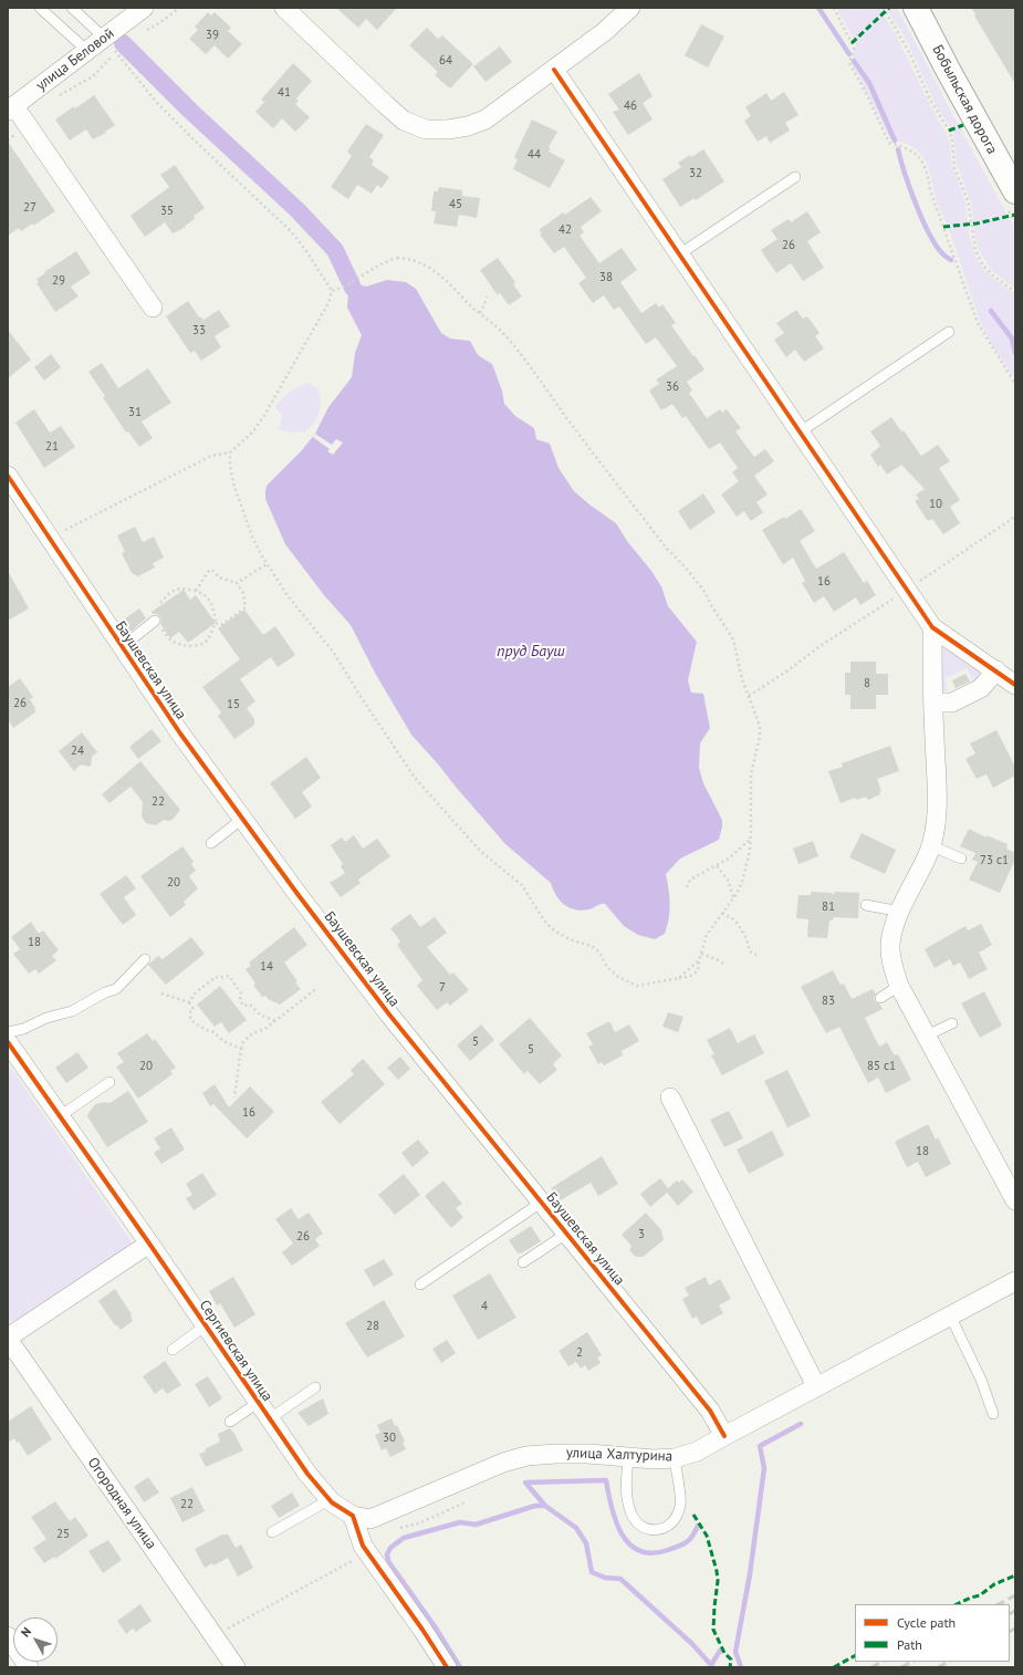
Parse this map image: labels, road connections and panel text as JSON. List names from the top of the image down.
{
  "streets": {
    "street": [
      "улица Беловой",
      "Бобыльская дорога",
      "Баушевская улица",
      "Сергиевская улица",
      "улица Халтурина",
      "Огородная улица"
    ]
  },
  "crossings": [
    ["Баушевская улица", "улица Халтурина"],
    ["Сергиевская улица", "улица Халтурина"]
  ],
  "water": ["пруд Бауш"],
  "house_numbers": [
    "39",
    "64",
    "41",
    "46",
    "44",
    "32",
    "45",
    "27",
    "35",
    "42",
    "26",
    "38",
    "29",
    "33",
    "36",
    "31",
    "21",
    "10",
    "16",
    "8",
    "26",
    "15",
    "24",
    "22",
    "73 с1",
    "20",
    "81",
    "18",
    "14",
    "7",
    "83",
    "5",
    "5",
    "20",
    "85 с1",
    "16",
    "18",
    "3",
    "26",
    "4",
    "28",
    "2",
    "30",
    "22",
    "25"
  ],
  "legend": ["Cycle path", "Path"],
  "north": "top left"
}
